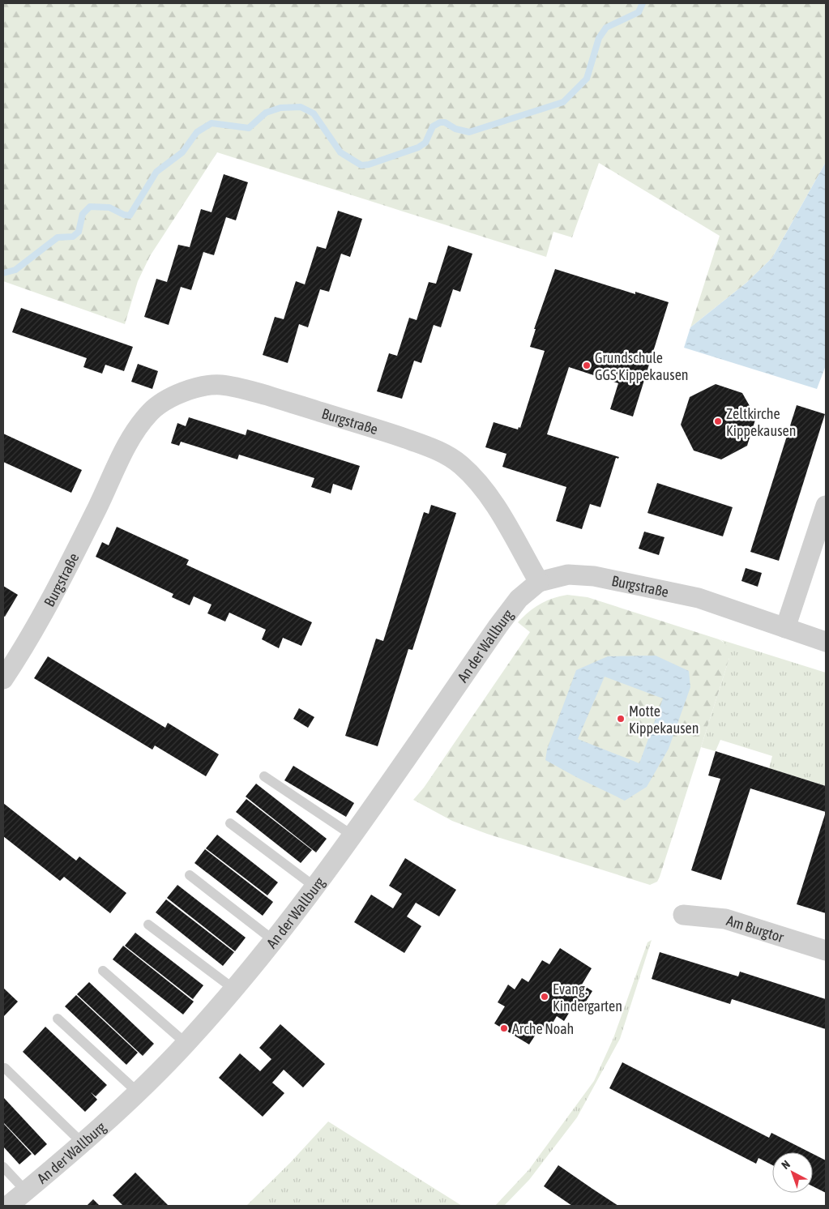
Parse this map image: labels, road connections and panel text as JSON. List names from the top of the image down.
{
  "streets": {
    "street": ["Burgstraße", "An der Wallburg", "Am Burgtor"]
  },
  "crossings": [
    ["Burgstraße", "An der Wallburg"]
  ],
  "places": [
    "Grundschule GGS Kippekausen",
    "Zeltkirche Kippekausen",
    "Motte Kippekausen",
    "Evang. Kindergarten",
    "Arche Noah"
  ],
  "north": "top left"
}
